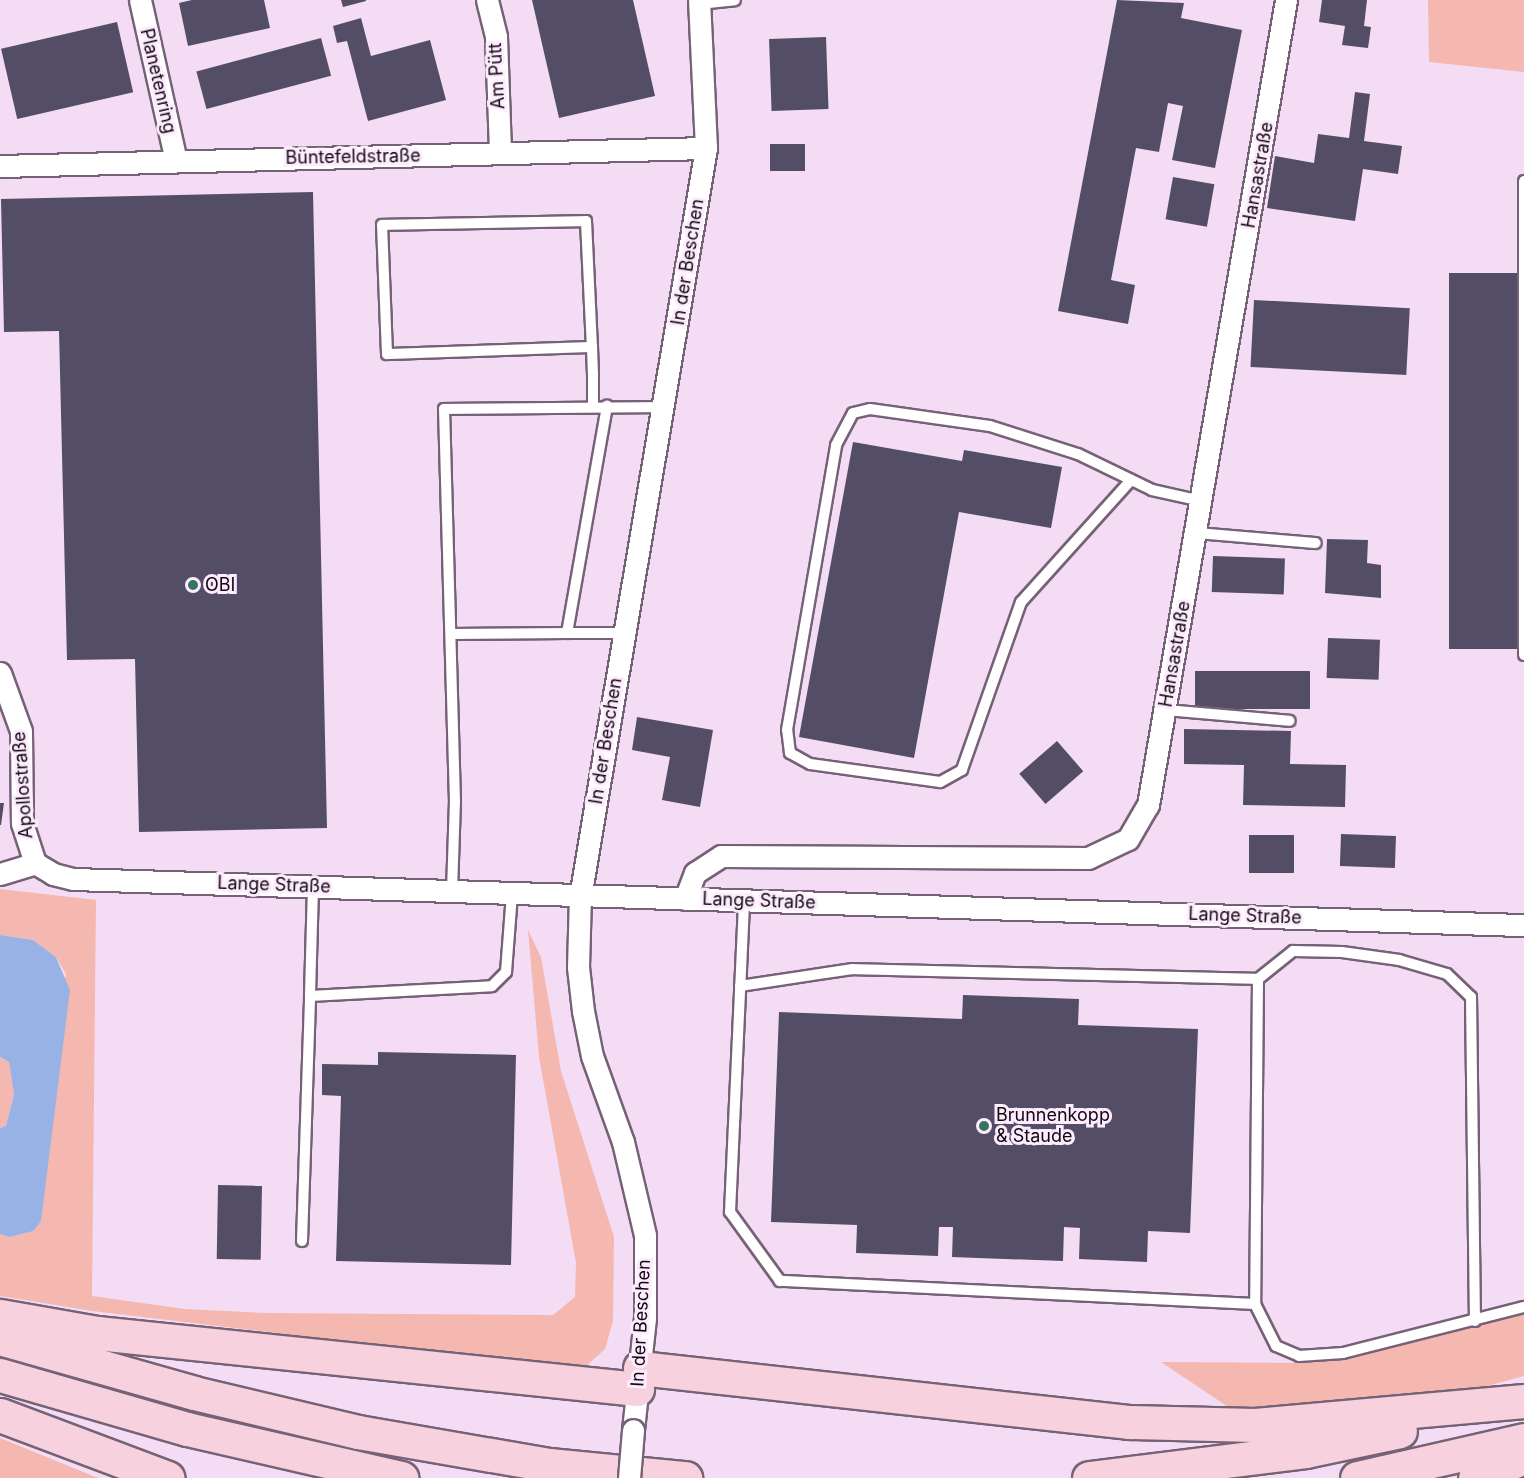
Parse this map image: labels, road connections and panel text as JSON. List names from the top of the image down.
{
  "streets": {
    "street": [
      "Am Pütt",
      "Planetenring",
      "Büntefeldstraße",
      "Hansastraße",
      "In der Beschen",
      "Apollostraße",
      "Lange Straße"
    ]
  },
  "crossings": [
    ["Am Pütt", "Büntefeldstraße"],
    ["Planetenring", "Büntefeldstraße"],
    ["Büntefeldstraße", "In der Beschen"],
    ["Hansastraße", "Lange Straße"],
    ["In der Beschen", "Lange Straße"],
    ["Apollostraße", "Lange Straße"]
  ],
  "places": ["OBI", "Brunnenkopp & Staude"]
}
